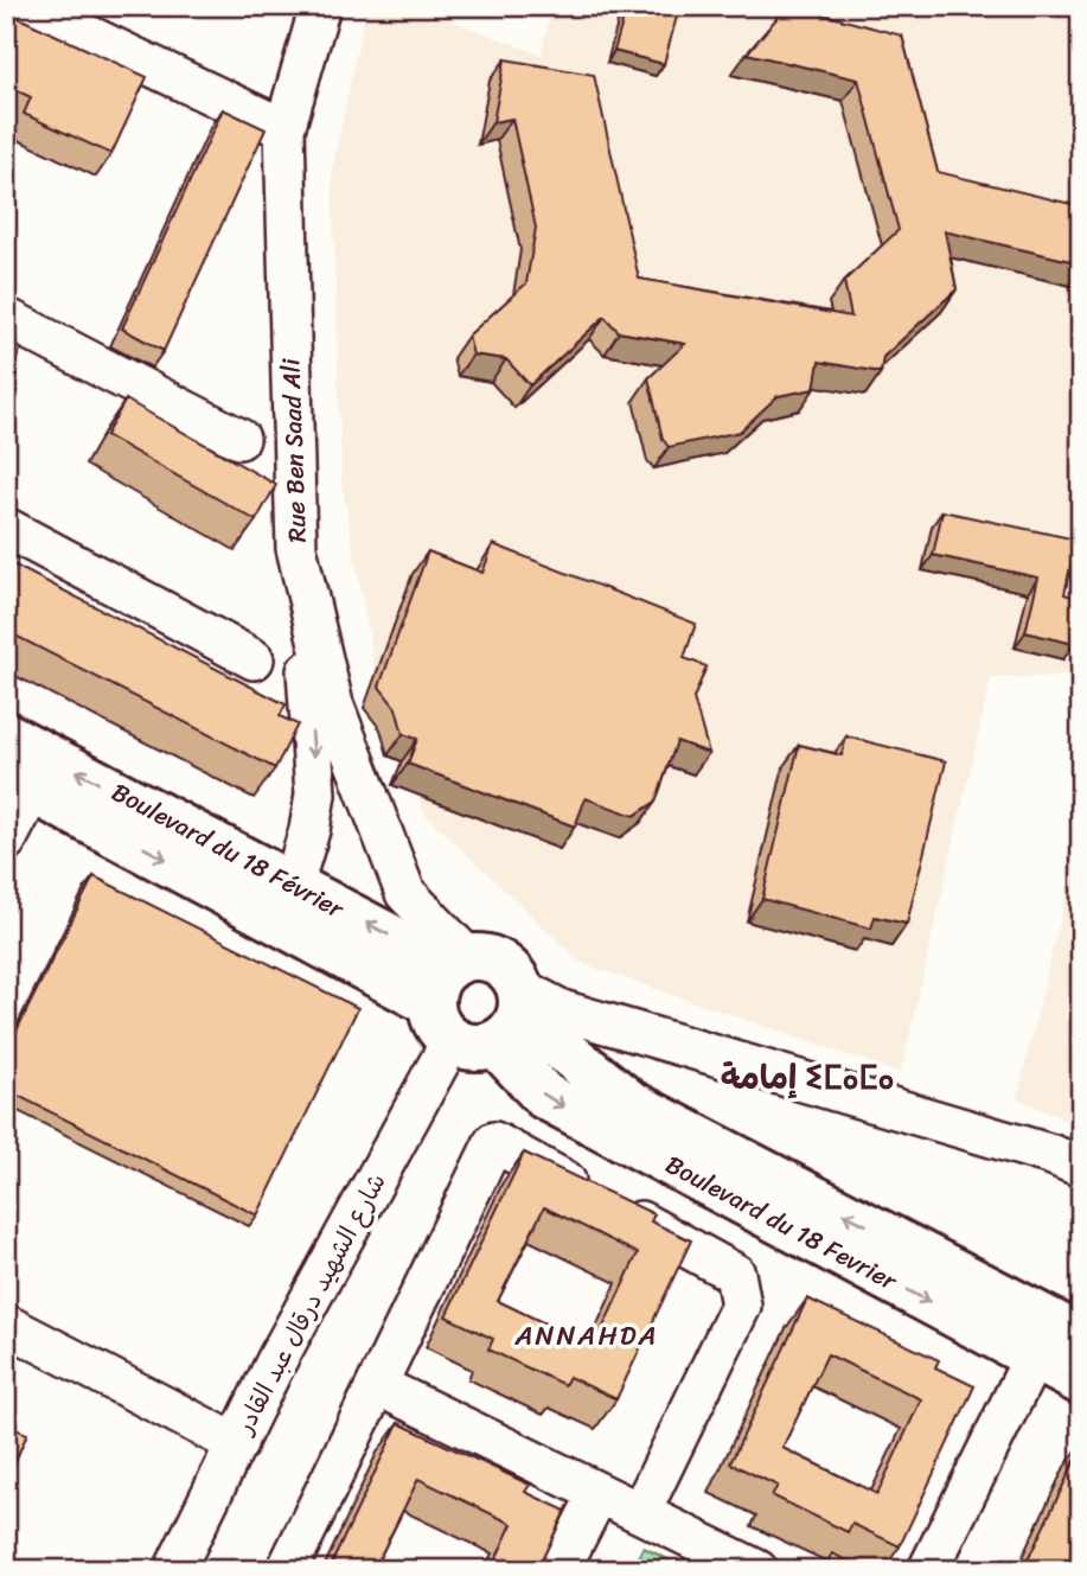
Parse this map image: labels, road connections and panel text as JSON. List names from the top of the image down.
{
  "streets": {
    "main road": ["Boulevard du 18 Février", "Boulevard du 18 Fevrier"],
    "street": ["Rue Ben Saad Ali", "شارع الشهيد درقال عبد القادر"]
  },
  "crossings": [
    ["Rue Ben Saad Ali", "Boulevard du 18 Février"],
    ["Rue Ben Saad Ali", "Boulevard du 18 Fevrier"],
    ["Rue Ben Saad Ali", "شارع الشهيد درقال عبد القادر"],
    ["Boulevard du 18 Février", "Boulevard du 18 Fevrier"],
    ["Boulevard du 18 Février", "شارع الشهيد درقال عبد القادر"],
    ["Boulevard du 18 Fevrier", "شارع الشهيد درقال عبد القادر"]
  ],
  "districts": ["إمامة ⵉⵎⴰⵎⴰ", "ANNAHDA"]
}
